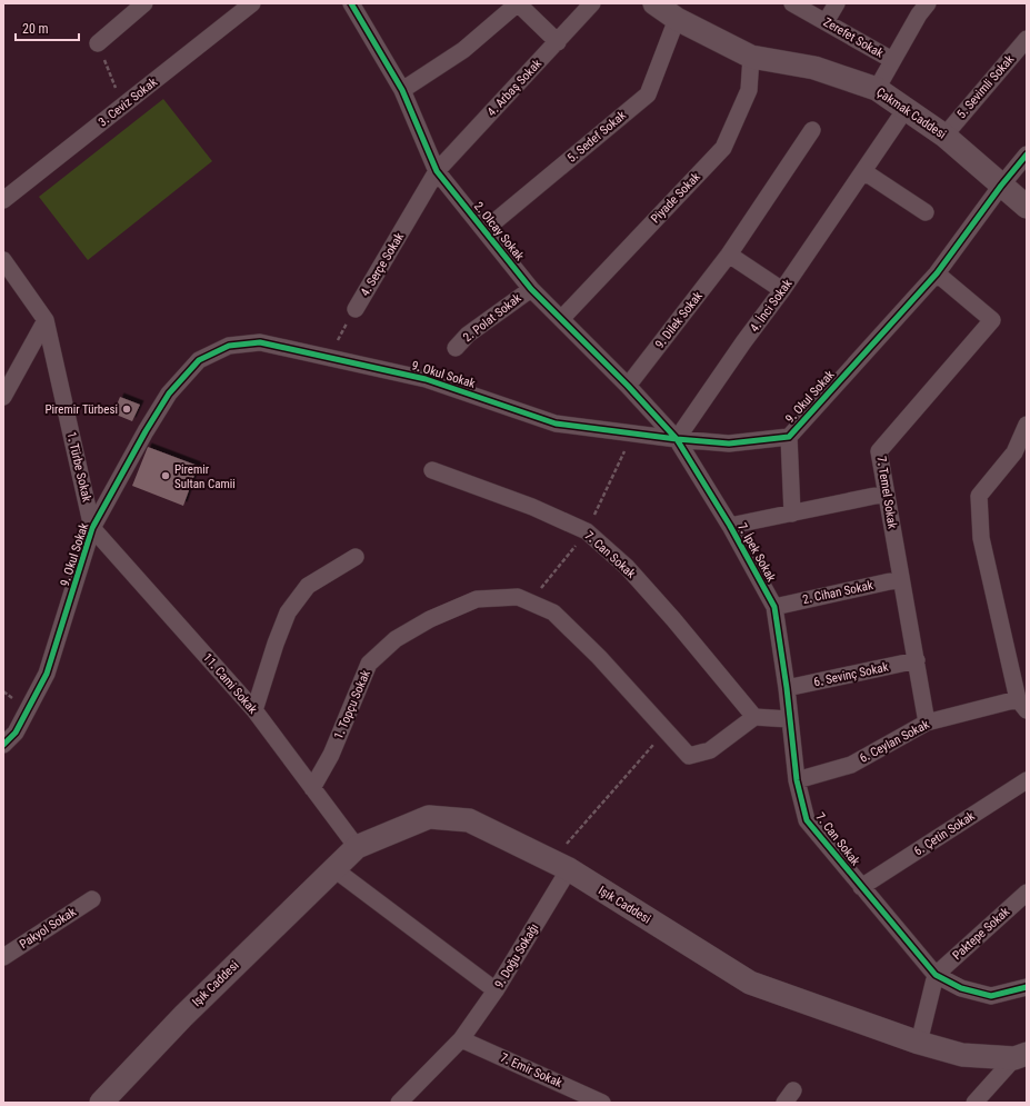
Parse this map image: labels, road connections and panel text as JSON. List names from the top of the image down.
{
  "streets": {
    "main road": ["Çakmak Caddesi", "Işık Caddesi"],
    "street": [
      "Zerefet Sokak",
      "5. Sevimli Sokak",
      "4. Arbaş Sokak",
      "3. Ceviz Sokak",
      "5. Sedef Sokak",
      "Piyade Sokak",
      "2. Olcay Sokak",
      "4. Serçe Sokak",
      "4. İnci Sokak",
      "2. Polat Sokak",
      "9. Dilek Sokak",
      "9. Okul Sokak",
      "1. Türbe Sokak",
      "7. Temel Sokak",
      "7. İpek Sokak",
      "7. Can Sokak",
      "2. Cihan Sokak",
      "6. Sevinç Sokak",
      "11. Cami Sokak",
      "1. Topçu Sokak",
      "6. Ceylan Sokak",
      "6. Çetin Sokak",
      "Pakyol Sokak",
      "Paktepe Sokak",
      "9. Doğu Sokağı",
      "7. Emir Sokak"
    ]
  },
  "crossings": [
    ["5. Sevimli Sokak", "Çakmak Caddesi"],
    ["4. Arbaş Sokak", "2. Olcay Sokak"],
    ["4. Arbaş Sokak", "4. Serçe Sokak"],
    ["Çakmak Caddesi", "5. Sedef Sokak"],
    ["Çakmak Caddesi", "Piyade Sokak"],
    ["Çakmak Caddesi", "4. İnci Sokak"],
    ["Çakmak Caddesi", "9. Okul Sokak"],
    ["5. Sedef Sokak", "2. Olcay Sokak"],
    ["Piyade Sokak", "2. Olcay Sokak"],
    ["2. Olcay Sokak", "4. Serçe Sokak"],
    ["2. Olcay Sokak", "4. İnci Sokak"],
    ["2. Olcay Sokak", "2. Polat Sokak"],
    ["2. Olcay Sokak", "9. Dilek Sokak"],
    ["2. Olcay Sokak", "9. Okul Sokak"],
    ["2. Olcay Sokak", "7. İpek Sokak"],
    ["4. Serçe Sokak", "9. Okul Sokak"],
    ["4. İnci Sokak", "9. Okul Sokak"],
    ["4. İnci Sokak", "7. İpek Sokak"],
    ["9. Okul Sokak", "1. Türbe Sokak"],
    ["9. Okul Sokak", "7. Temel Sokak"],
    ["9. Okul Sokak", "7. İpek Sokak"],
    ["9. Okul Sokak", "11. Cami Sokak"],
    ["1. Türbe Sokak", "11. Cami Sokak"],
    ["7. Temel Sokak", "2. Cihan Sokak"],
    ["7. Temel Sokak", "6. Sevinç Sokak"],
    ["7. Temel Sokak", "6. Ceylan Sokak"],
    ["7. İpek Sokak", "7. Can Sokak"],
    ["7. İpek Sokak", "2. Cihan Sokak"],
    ["7. İpek Sokak", "6. Sevinç Sokak"],
    ["7. Can Sokak", "6. Sevinç Sokak"],
    ["7. Can Sokak", "1. Topçu Sokak"],
    ["7. Can Sokak", "6. Ceylan Sokak"],
    ["7. Can Sokak", "6. Çetin Sokak"],
    ["7. Can Sokak", "Paktepe Sokak"],
    ["11. Cami Sokak", "1. Topçu Sokak"],
    ["11. Cami Sokak", "Işık Caddesi"],
    ["Işık Caddesi", "9. Doğu Sokağı"],
    ["9. Doğu Sokağı", "7. Emir Sokak"]
  ],
  "places": ["Piremir Türbesi", "Piremir Sultan Camii"],
  "scale_bar": "20 m"
}
